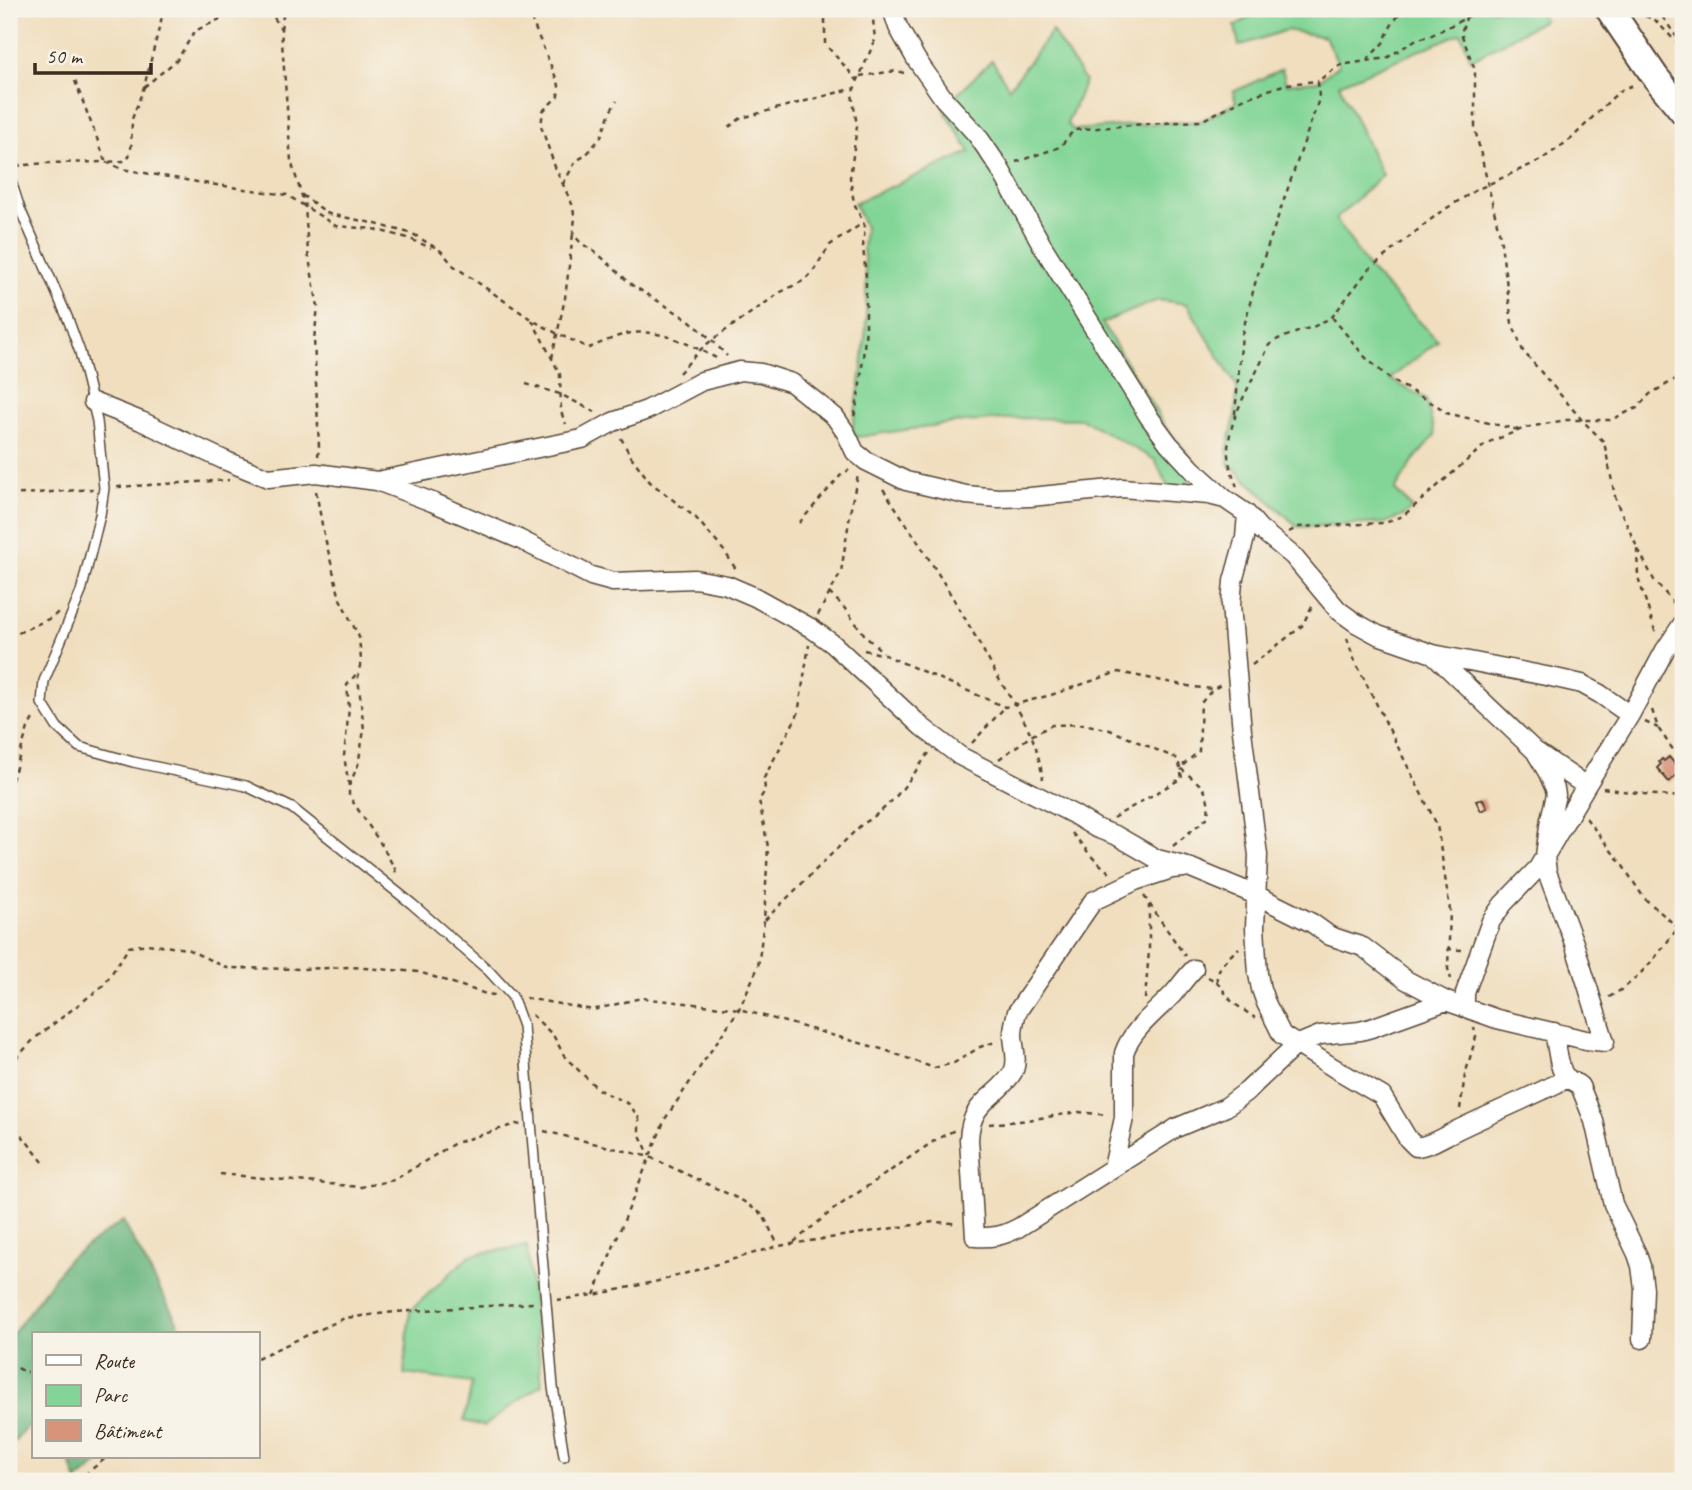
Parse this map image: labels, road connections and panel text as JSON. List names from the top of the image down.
{
  "legend": ["Route", "Parc", "Bâtiment"],
  "scale_bar": "50 m"
}
